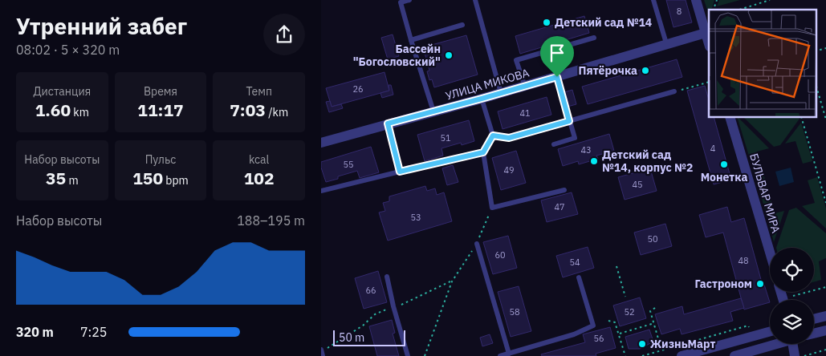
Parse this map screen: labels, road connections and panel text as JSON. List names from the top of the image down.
{
  "streets": {
    "street": ["УЛИЦА МИКОВА", "БУЛЬВАР МИРА"]
  },
  "places": [
    "Детский сад №14",
    "Бассейн \"Богословский\"",
    "Пятёрочка",
    "Детский сад №14, корпус №2",
    "Монетка",
    "Гастроном",
    "ЖизньМарт"
  ],
  "house_numbers": [
    "8",
    "26",
    "41",
    "51",
    "4",
    "43",
    "55",
    "49",
    "45",
    "47",
    "53",
    "50",
    "60",
    "48",
    "54",
    "66",
    "58",
    "52",
    "56"
  ],
  "scale_bar": "50 m",
  "page": {
    "heading": ["Утренний забег", "08:02 · 5 × 320 m"],
    "stats": [
      ["Дистанция", "1.60 km"],
      ["Время", "11:17"],
      ["Темп", "7:03 /km"],
      ["Набор высоты", "35 m"],
      ["Пульс", "150 bpm"],
      ["kcal", "102"]
    ],
    "chart": ["Набор высоты", "188–195 m"],
    "list": [
      {
        "name": "320 m",
        "note": "7:25"
      }
    ],
    "scale": "50 m"
  }
}
